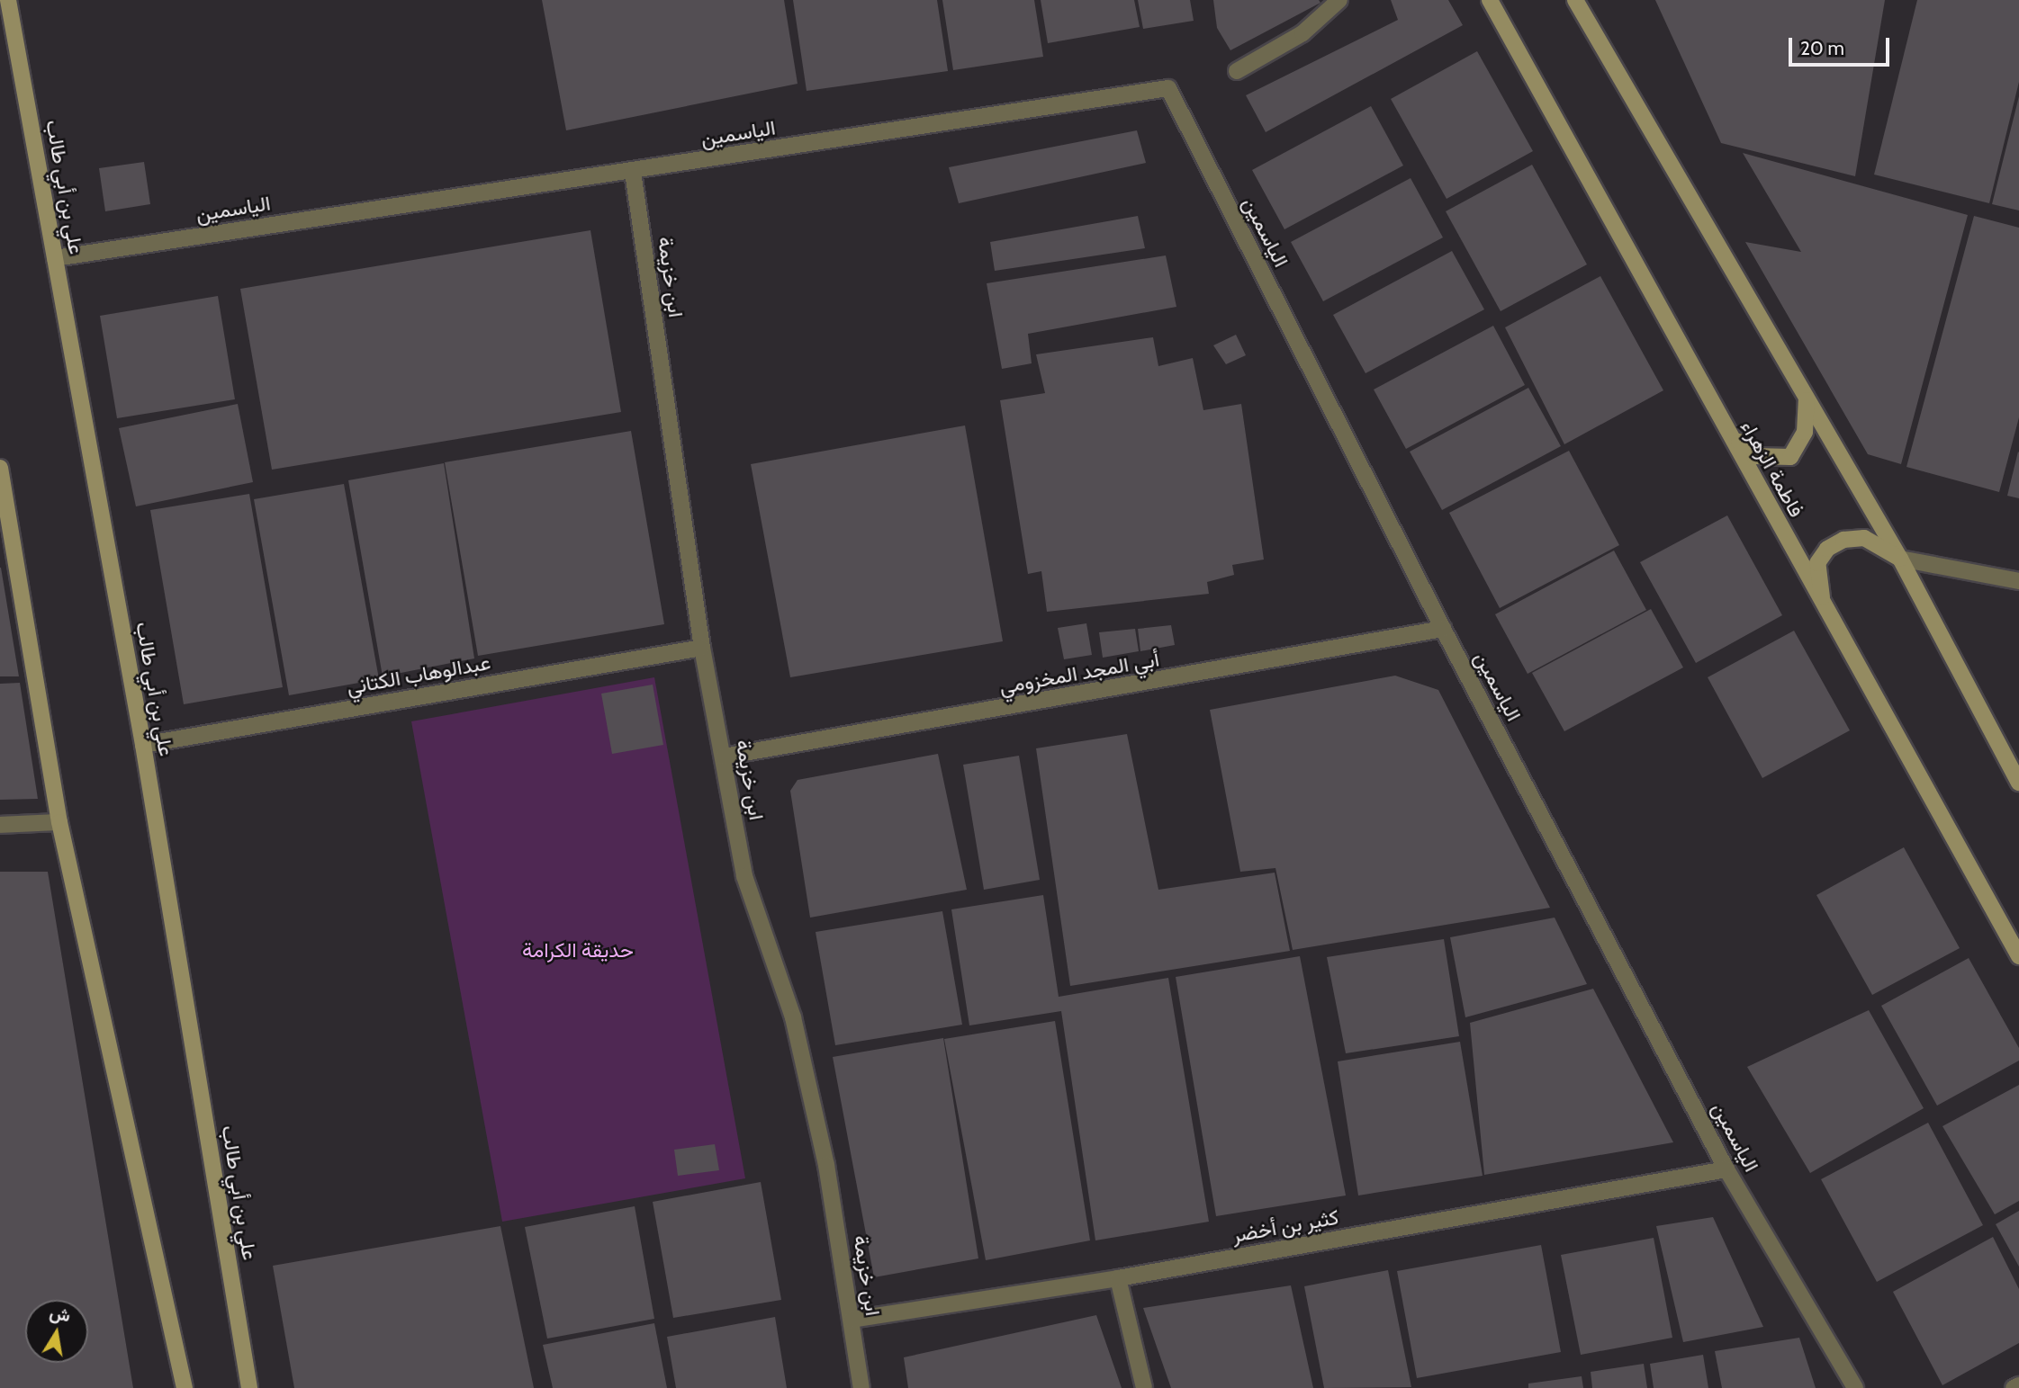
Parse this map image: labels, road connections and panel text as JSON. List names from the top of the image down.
{
  "streets": {
    "main road": ["علي بن أبي طالب", "فاطمة الزهراء"],
    "street": [
      "الياسمين",
      "ابن خزيمة",
      "أبي المجد المخزومي",
      "عبدالوهاب الكتاني",
      "كثير بن أخضر"
    ]
  },
  "crossings": [
    ["الياسمين", "علي بن أبي طالب"],
    ["الياسمين", "ابن خزيمة"],
    ["الياسمين", "أبي المجد المخزومي"],
    ["الياسمين", "كثير بن أخضر"],
    ["علي بن أبي طالب", "عبدالوهاب الكتاني"],
    ["ابن خزيمة", "أبي المجد المخزومي"],
    ["ابن خزيمة", "عبدالوهاب الكتاني"],
    ["ابن خزيمة", "كثير بن أخضر"]
  ],
  "parks": ["حديقة الكرامة"],
  "scale_bar": "20 m",
  "north": "top"
}
